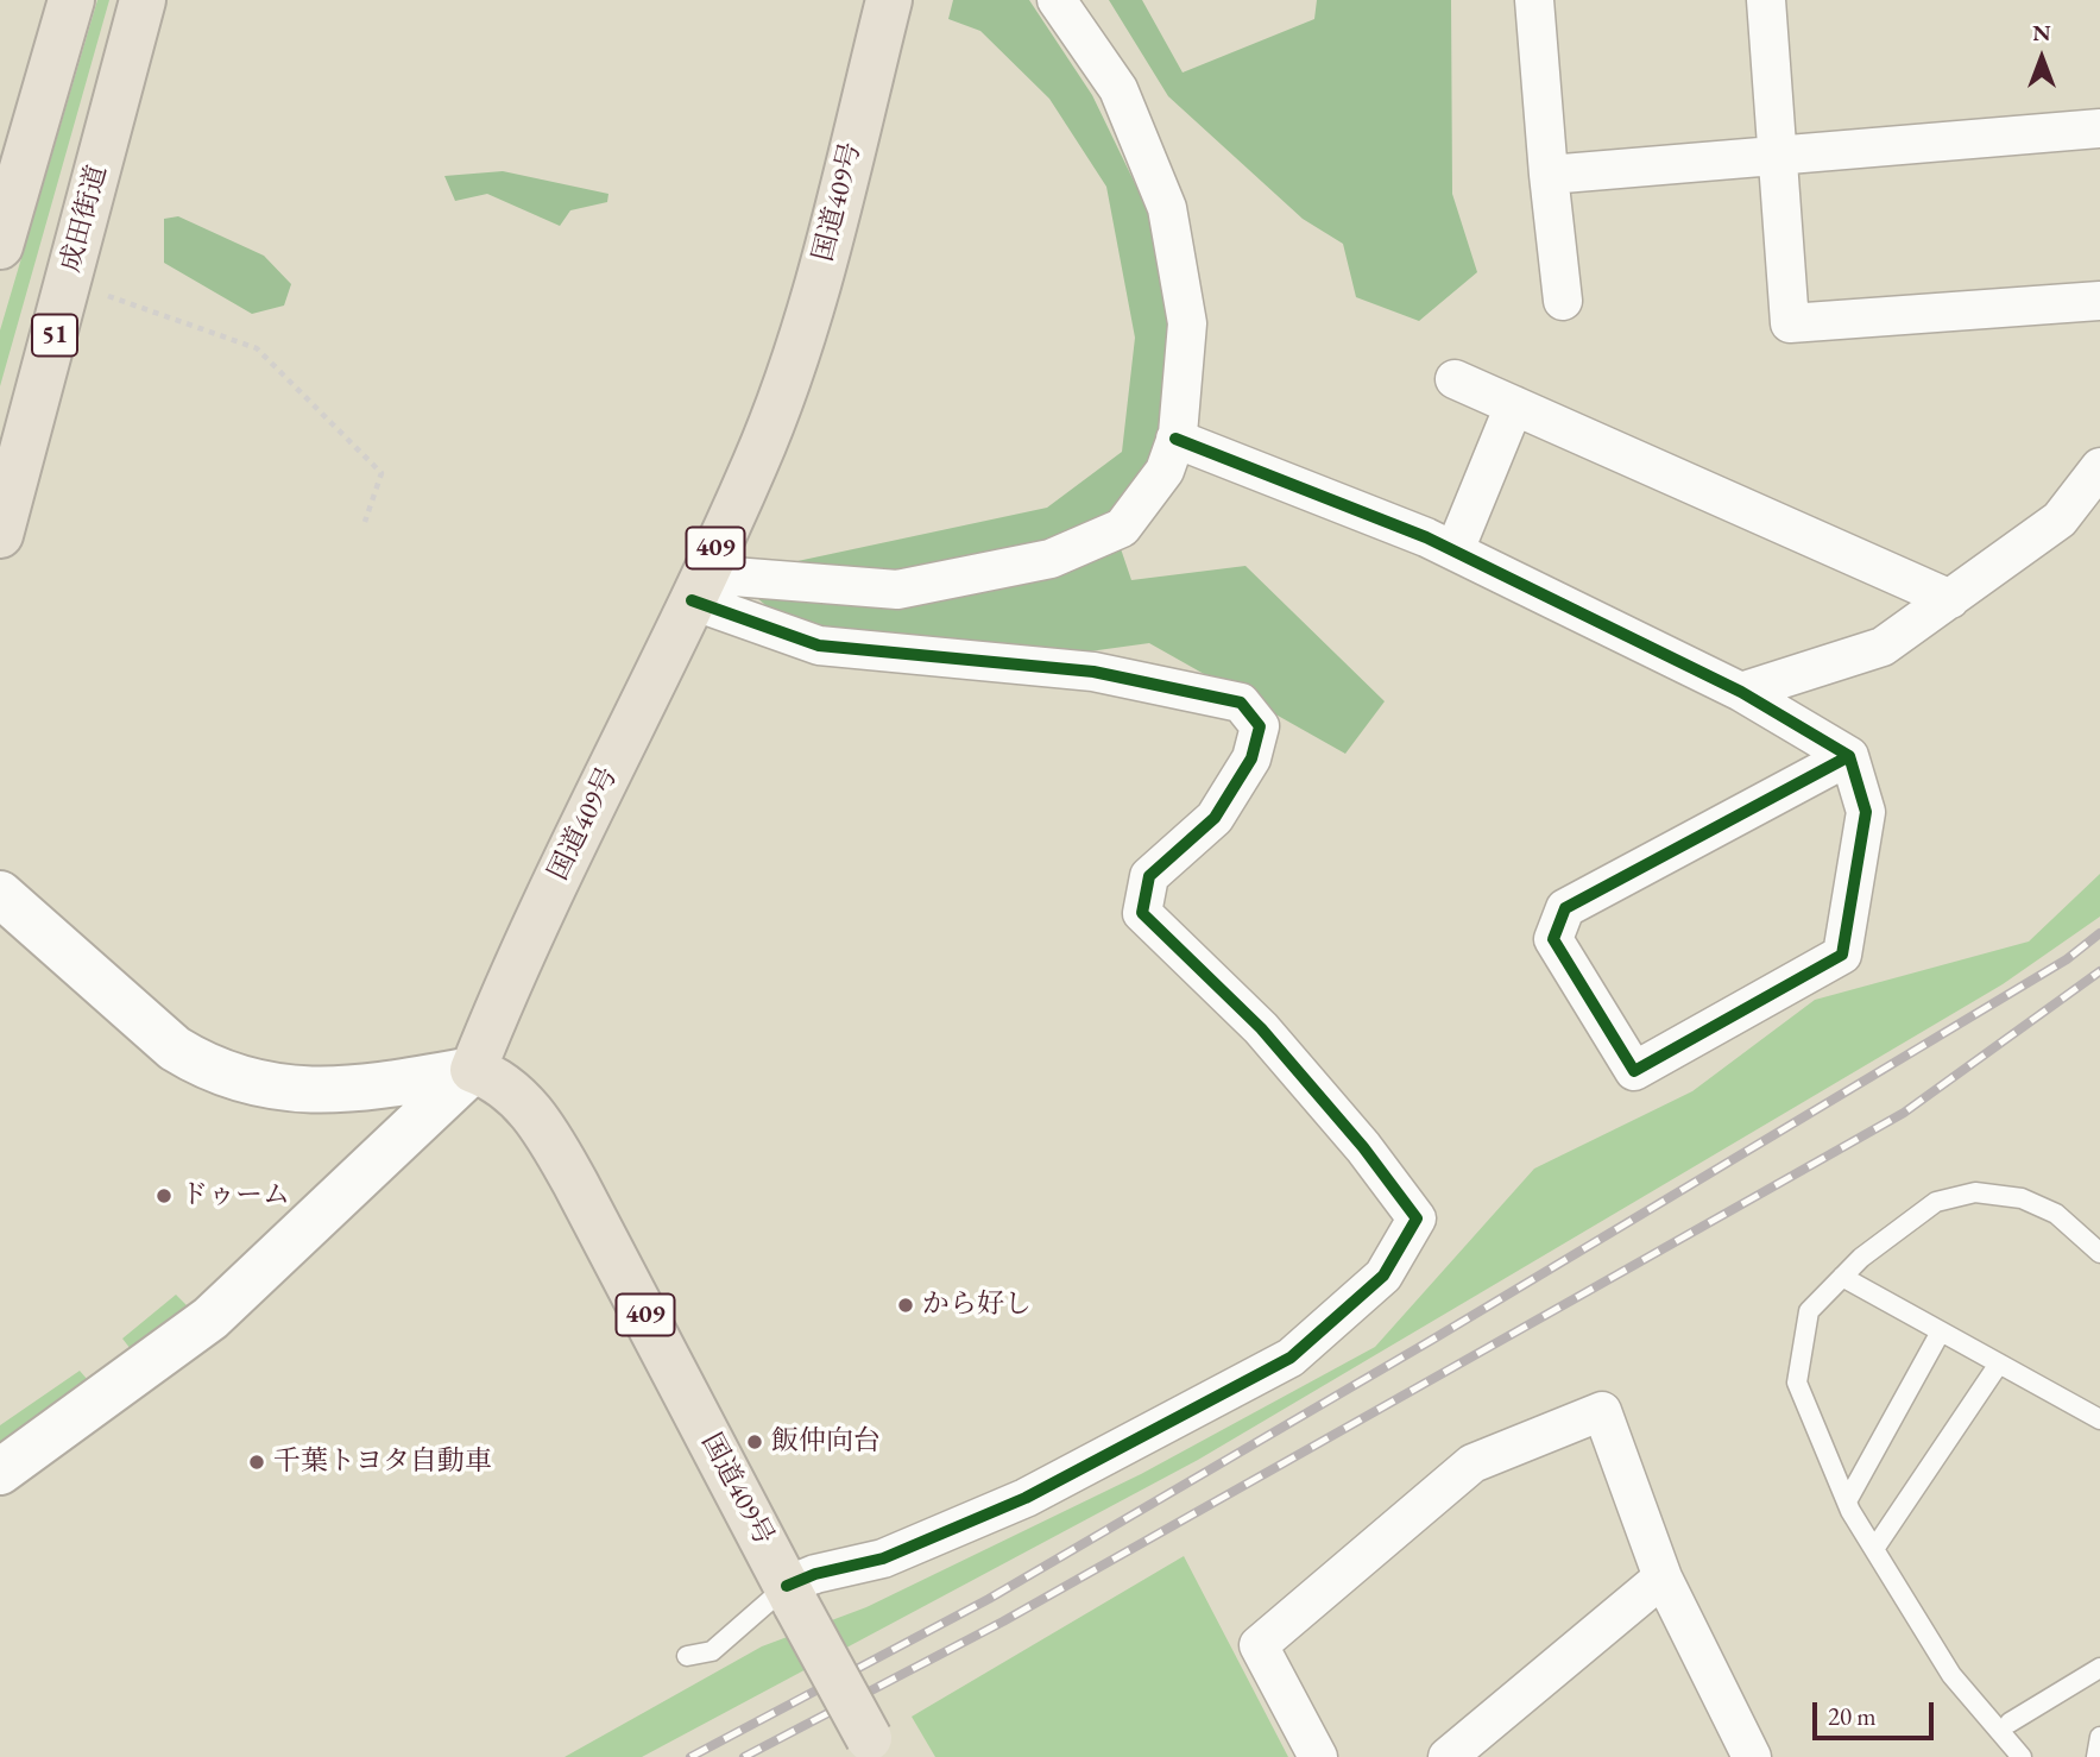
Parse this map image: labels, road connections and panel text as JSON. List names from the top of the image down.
{
  "streets": {
    "highway": [
      "国道409号",
      "成田街道",
      "51",
      "409"
    ]
  },
  "places": [
    "ドゥーム",
    "から好し",
    "飯仲向台",
    "千葉トヨタ自動車"
  ],
  "scale_bar": "20 m",
  "north": "top"
}
